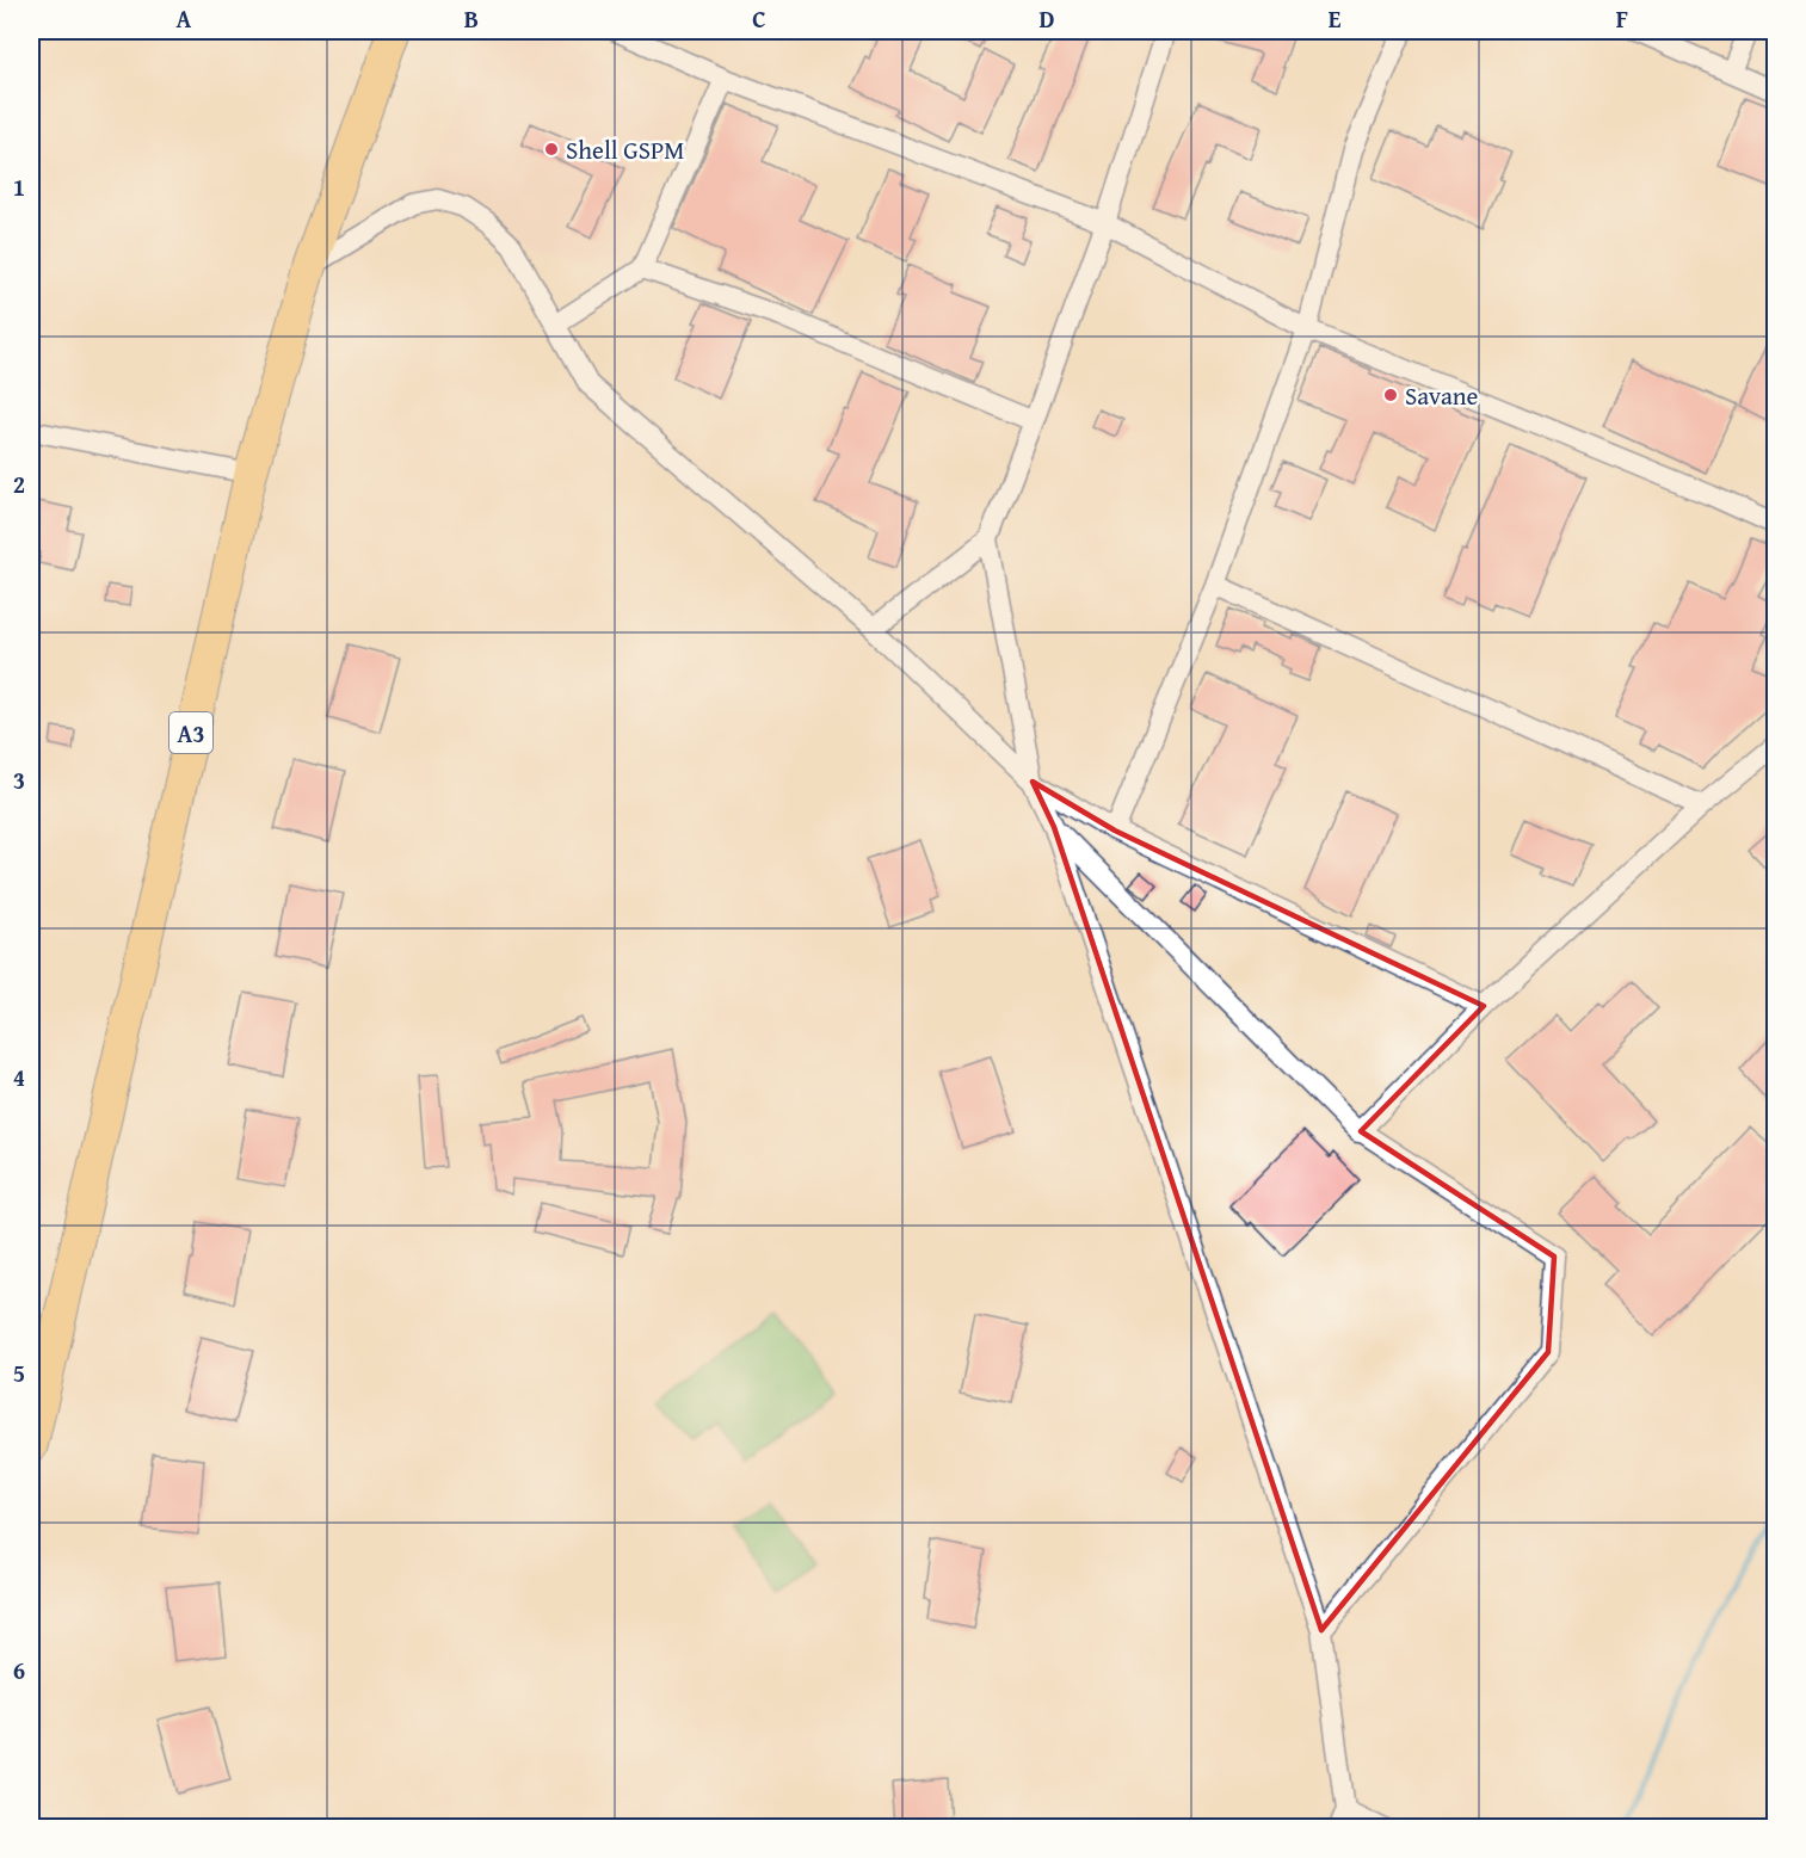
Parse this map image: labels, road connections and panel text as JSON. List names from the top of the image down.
{
  "streets": {
    "highway": ["A3"]
  },
  "places": ["Shell GSPM", "Savane"],
  "grid": {
    "columns": [
      "A",
      "B",
      "C",
      "D",
      "E",
      "F"
    ],
    "rows": [
      "1",
      "2",
      "3",
      "4",
      "5",
      "6"
    ]
  }
}
